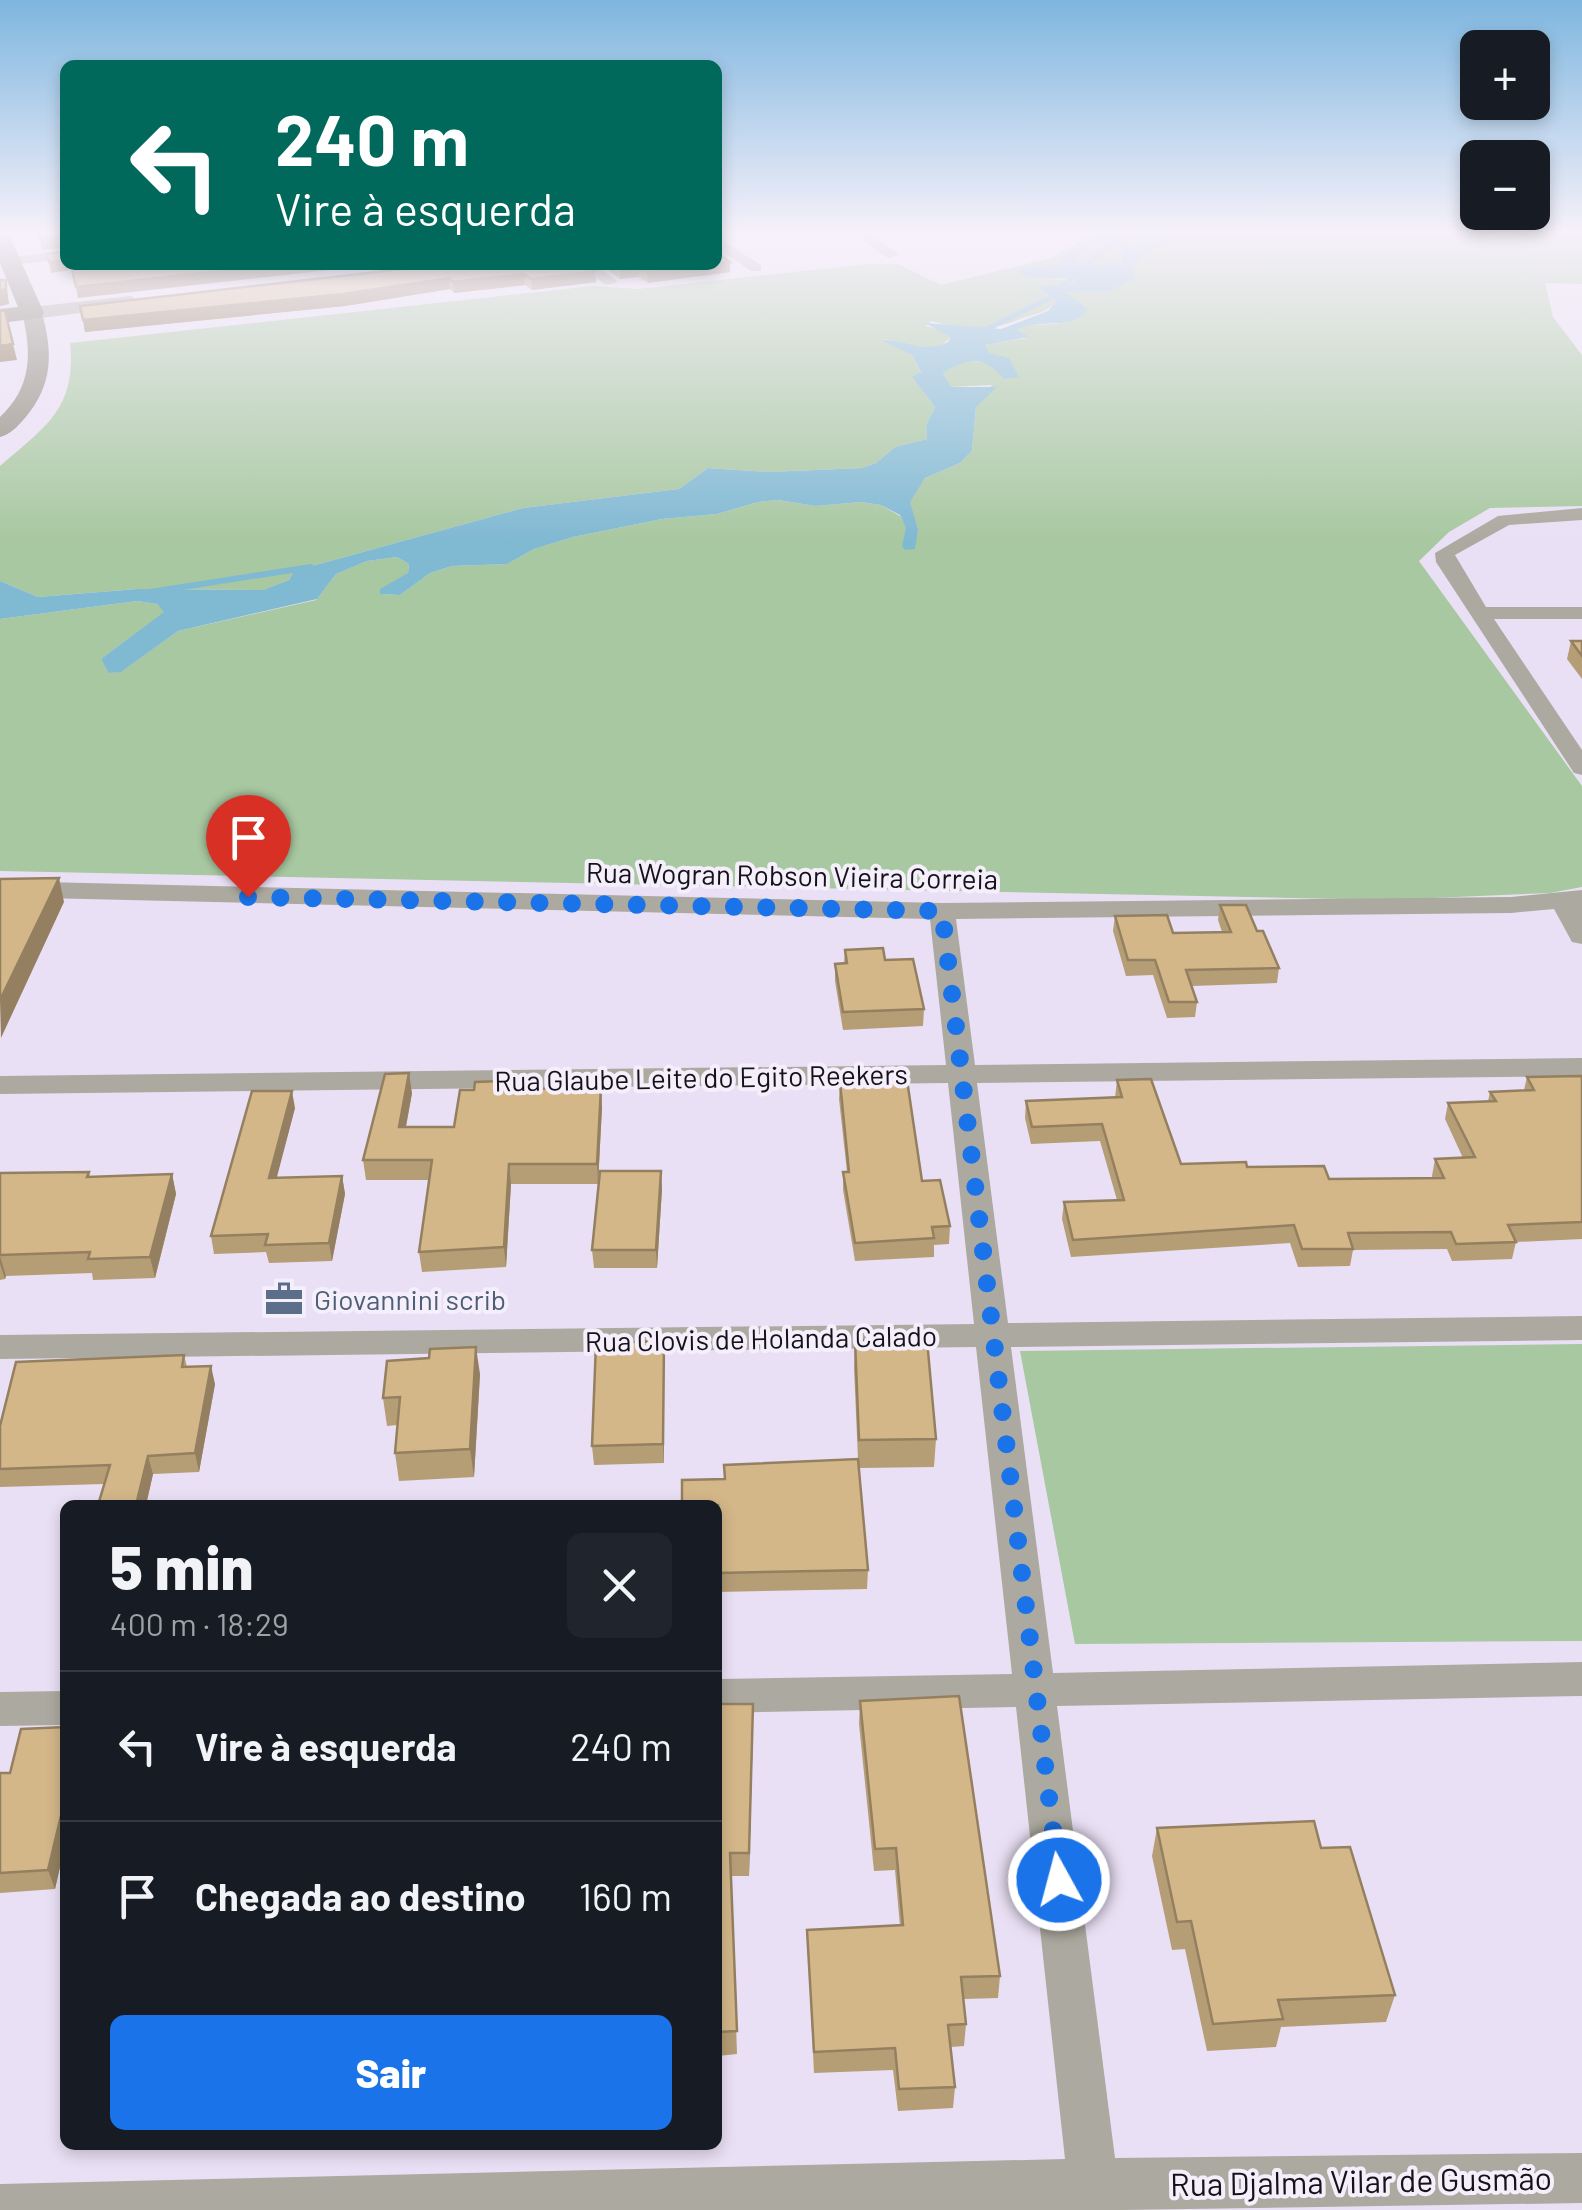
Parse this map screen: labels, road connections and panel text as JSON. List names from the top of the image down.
{
  "streets": {
    "street": [
      "Rua Wogran Robson Vieira Correia",
      "Rua Glaube Leite do Egito Reekers",
      "Rua Clovis de Holanda Calado",
      "Rua Djalma Vilar de Gusmão"
    ]
  },
  "places": {
    "office": ["Giovannini scrib"]
  },
  "page": {
    "map_buttons": ["+", "−"],
    "turn": ["240 m", "Vire à esquerda"],
    "heading": ["5 min", "400 m · 18:29"],
    "list": [
      {
        "name": "Vire à esquerda",
        "value": "240 m"
      },
      {
        "name": "Chegada ao destino",
        "value": "160 m"
      }
    ],
    "buttons": "Sair"
  }
}
